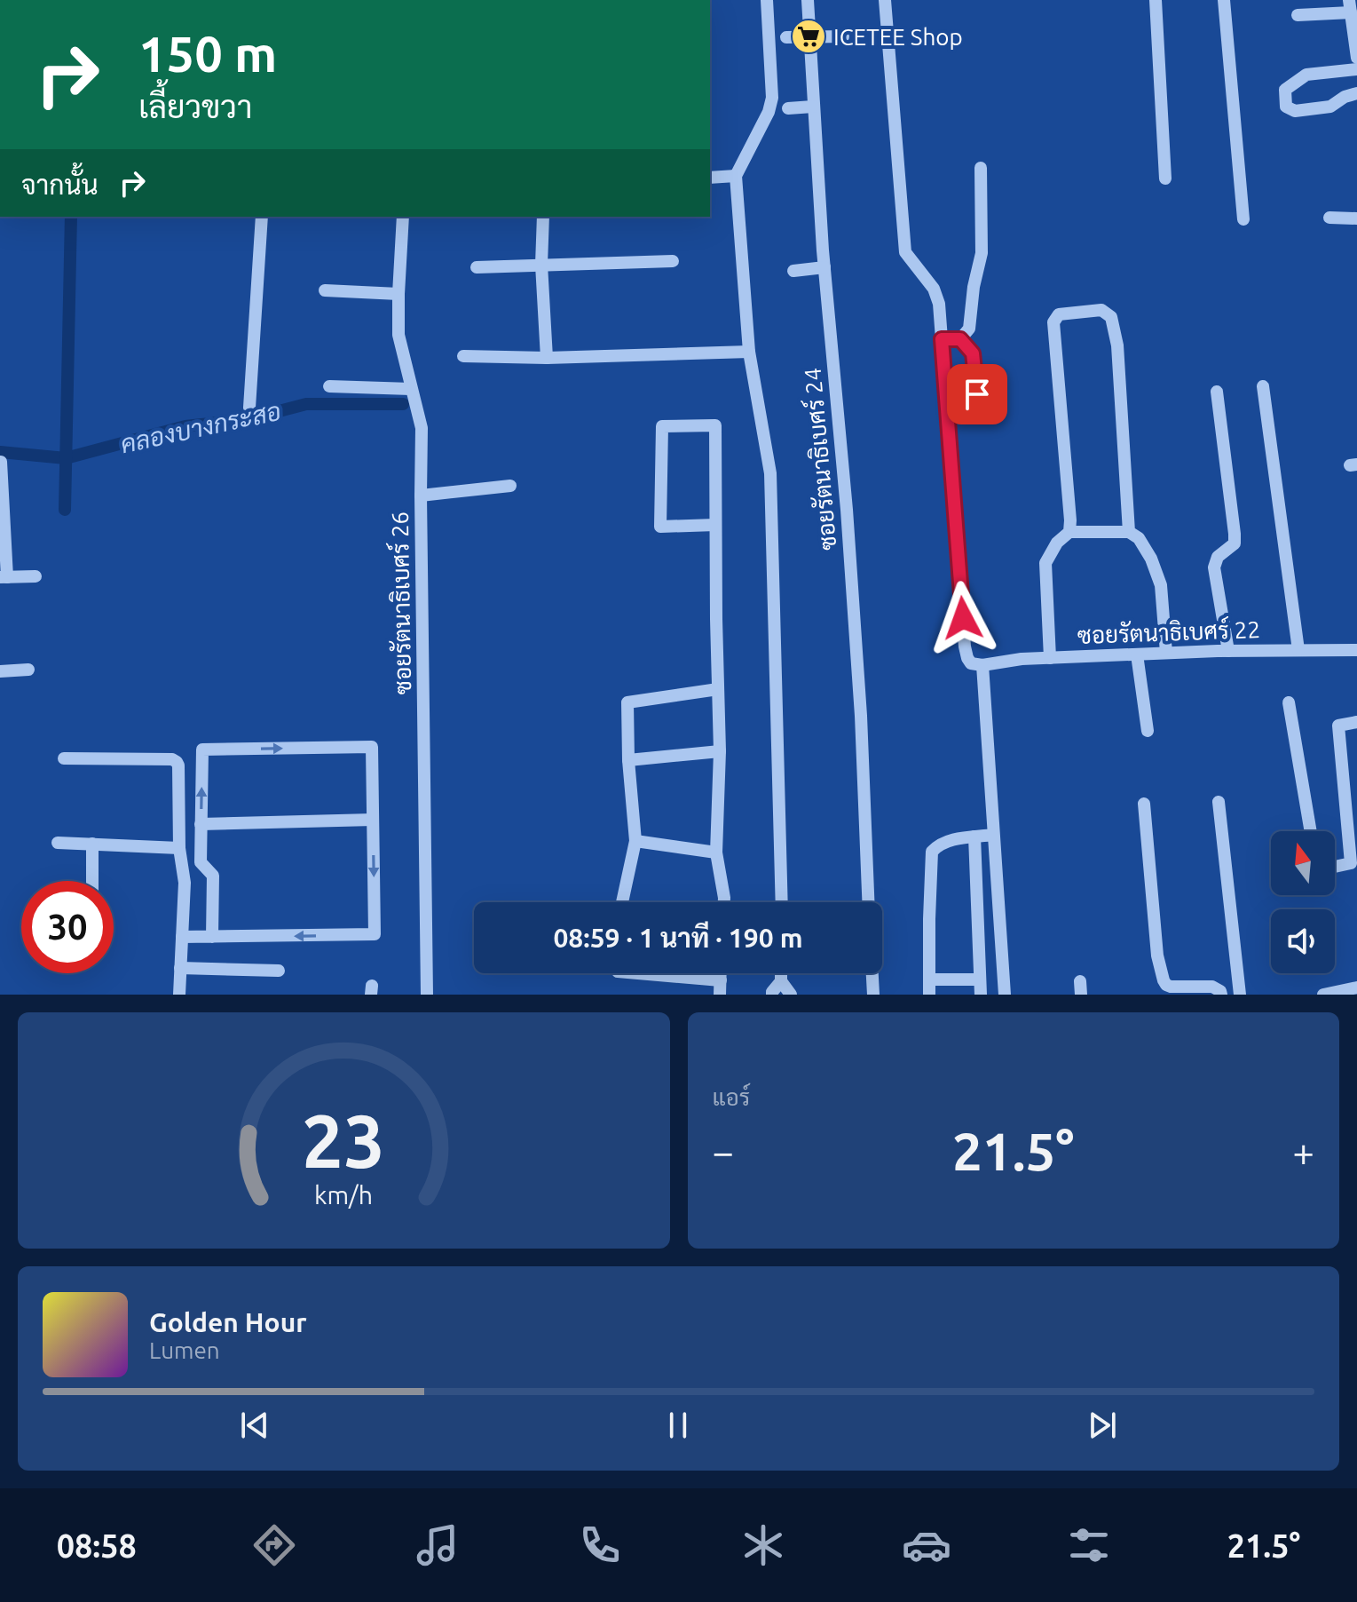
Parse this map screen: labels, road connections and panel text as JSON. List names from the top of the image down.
{
  "streets": {
    "street": ["ซอยรัตนาธิเบศร์ 24", "ซอยรัตนาธิเบศร์ 26", "ซอยรัตนาธิเบศร์ 22"]
  },
  "water": ["คลองบางกระสอ"],
  "places": {
    "supermarket": ["ICETEE Shop"]
  },
  "north": "top",
  "page": {
    "turn": ["150 m", "เลี้ยวขวา"],
    "then": "จากนั้น",
    "limit": "30",
    "trip": "08:59 · 1 นาที · 190 m",
    "tile": "แอร์",
    "heat": ["−", "21.5°", "+"],
    "song": ["Golden Hour", "Lumen"],
    "tabs": ["08:58", "21.5°"],
    "gauge": ["23", "km/h"]
  }
}
